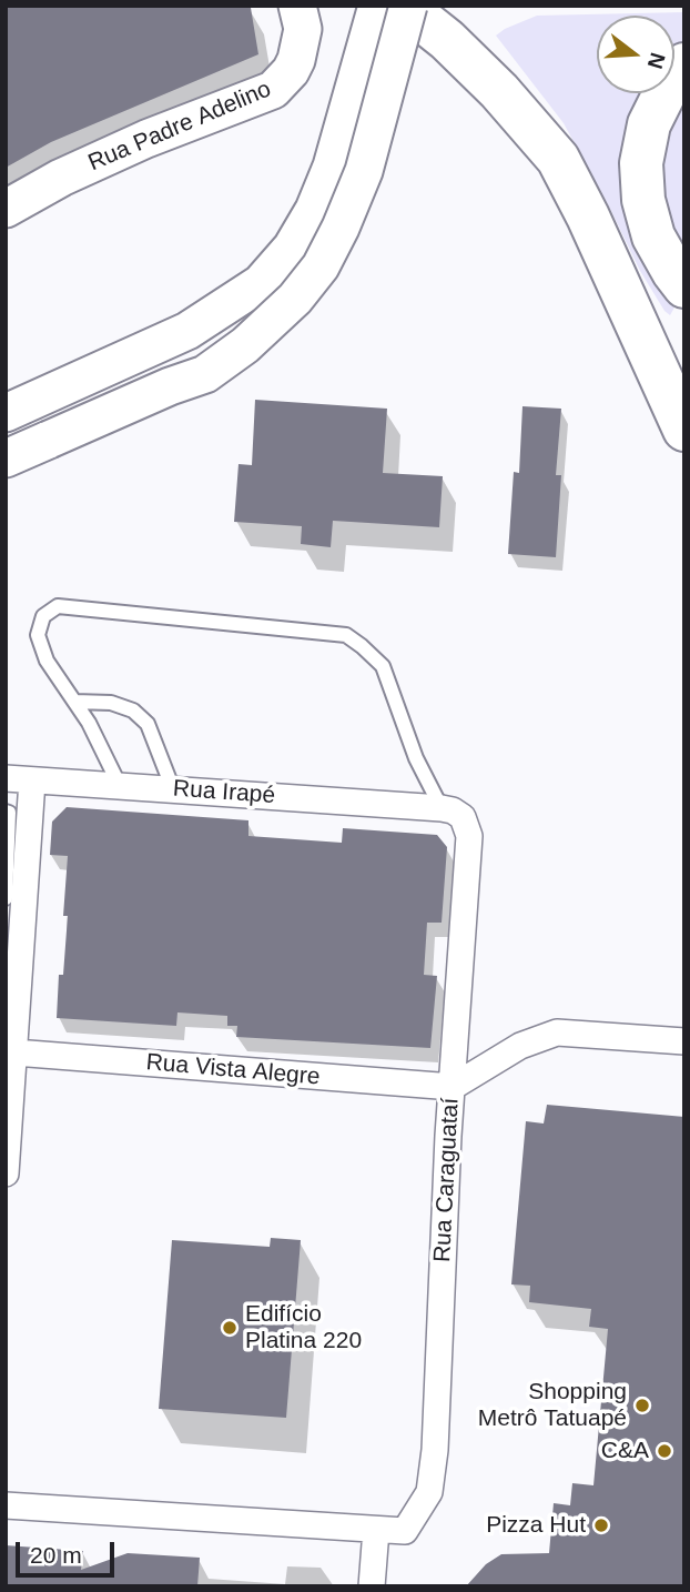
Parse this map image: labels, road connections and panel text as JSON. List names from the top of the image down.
{
  "streets": {
    "main road": ["Rua Padre Adelino"],
    "street": ["Rua Irapé", "Rua Vista Alegre", "Rua Caraguataí"]
  },
  "crossings": [
    ["Rua Irapé", "Rua Caraguataí"],
    ["Rua Vista Alegre", "Rua Caraguataí"]
  ],
  "places": [
    "Edifício Platina 220",
    "Shopping Metrô Tatuapé",
    "C&A",
    "Pizza Hut"
  ],
  "scale_bar": "20 m",
  "north": "right"
}
